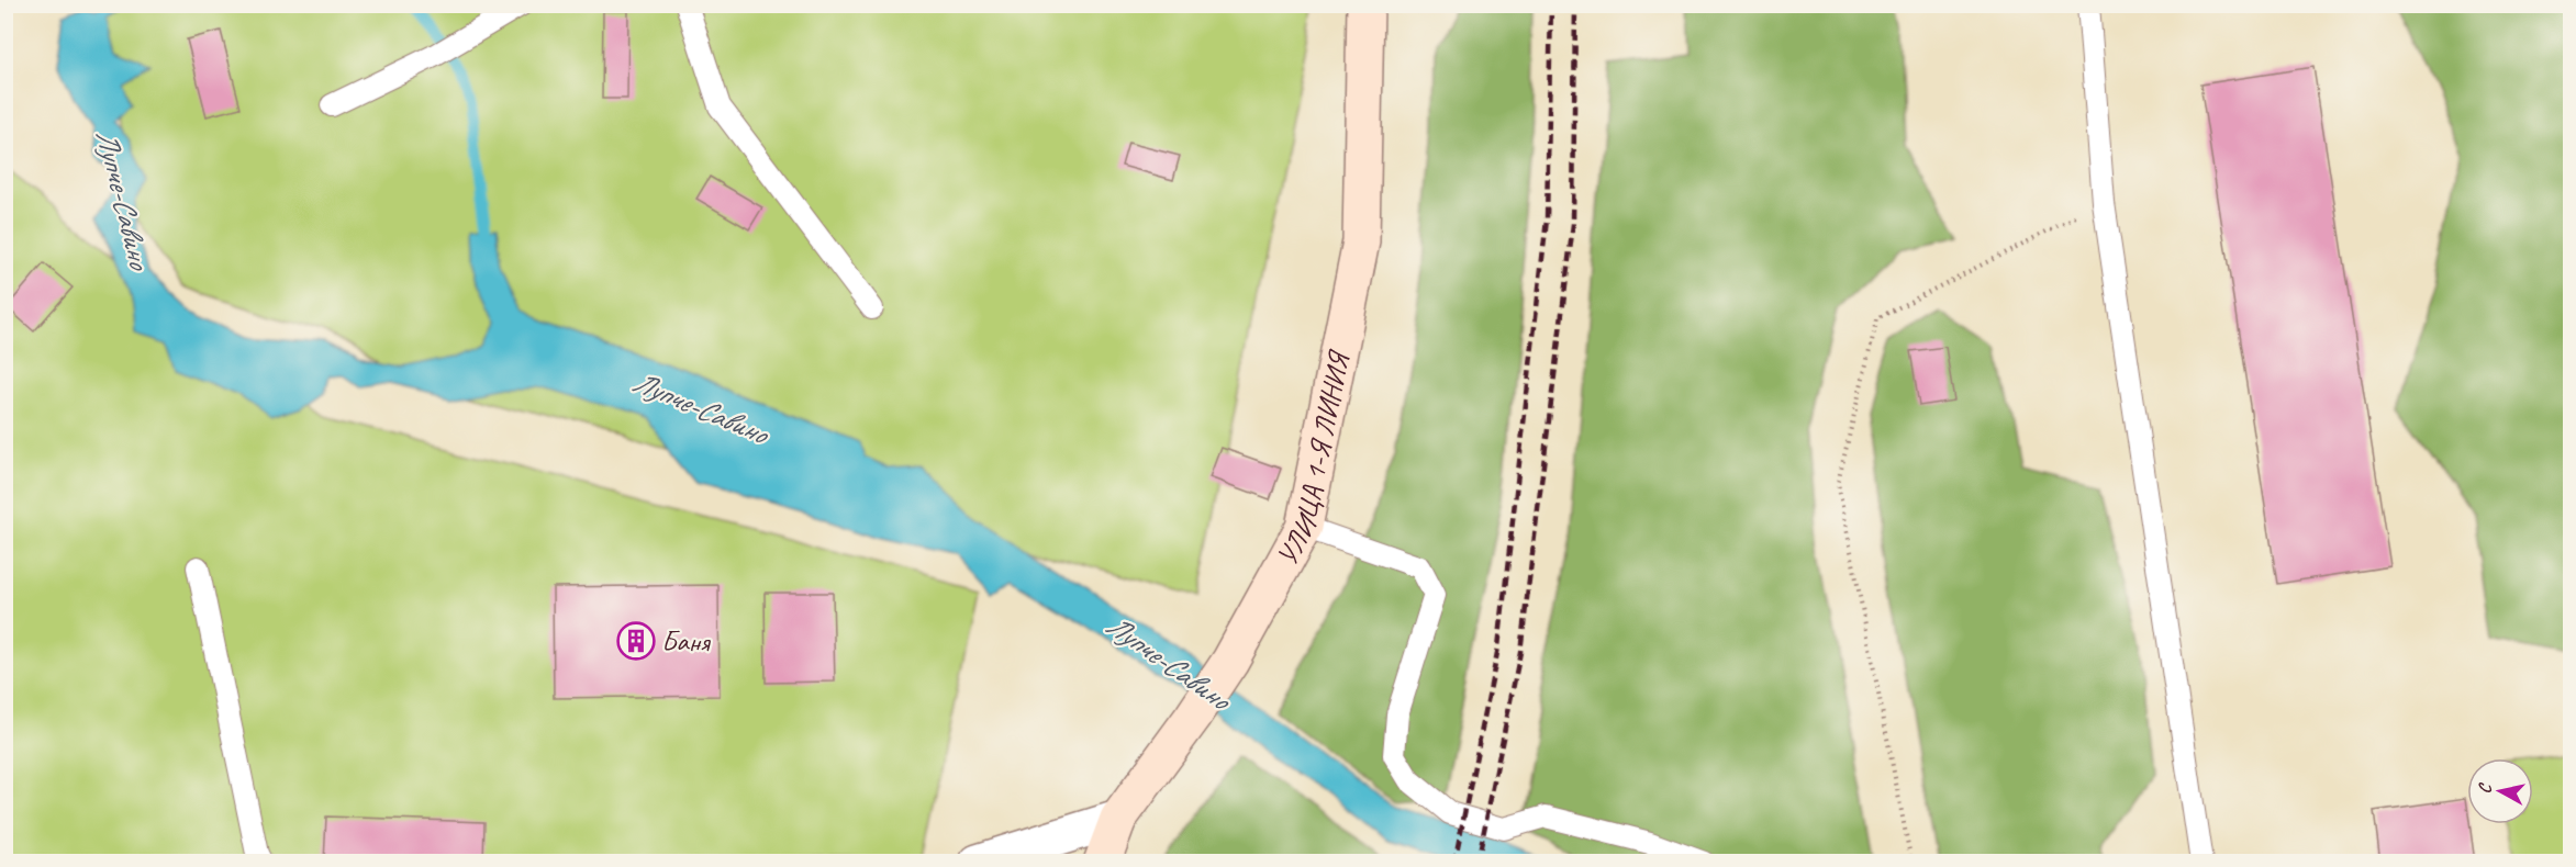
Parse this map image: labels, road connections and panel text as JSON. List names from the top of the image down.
{
  "streets": {
    "street": ["УЛИЦА 1-Я ЛИНИЯ"]
  },
  "water": ["Лупче-Савино"],
  "places": {
    "building": ["Баня"]
  },
  "north": "left"
}
